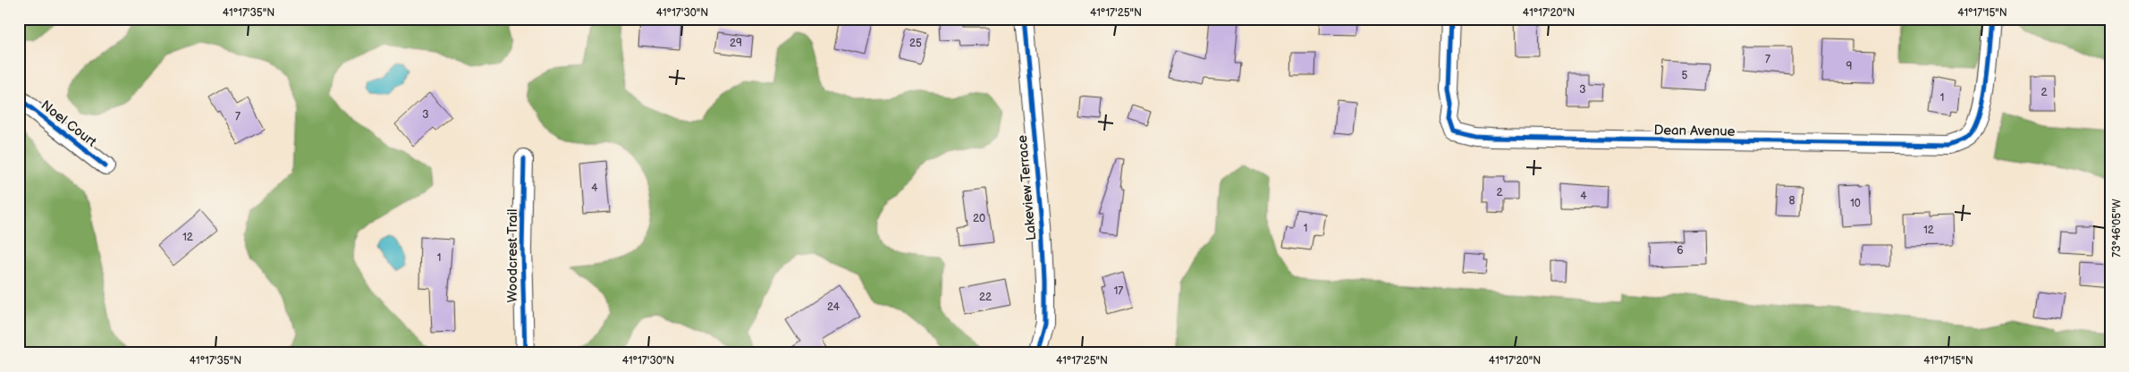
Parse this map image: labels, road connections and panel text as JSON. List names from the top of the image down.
{
  "streets": {
    "street": [
      "Noel Court",
      "Dean Avenue",
      "Lakeview Terrace",
      "Woodcrest Trail"
    ]
  },
  "house_numbers": [
    "29",
    "25",
    "7",
    "9",
    "5",
    "3",
    "2",
    "1",
    "3",
    "7",
    "4",
    "2",
    "4",
    "8",
    "10",
    "20",
    "1",
    "12",
    "12",
    "6",
    "1",
    "17",
    "22",
    "24"
  ],
  "coordinates": [
    "41°17'35\"N",
    "41°17'30\"N",
    "41°17'25\"N",
    "41°17'20\"N",
    "41°17'15\"N",
    "73°46'05\"W"
  ]
}
